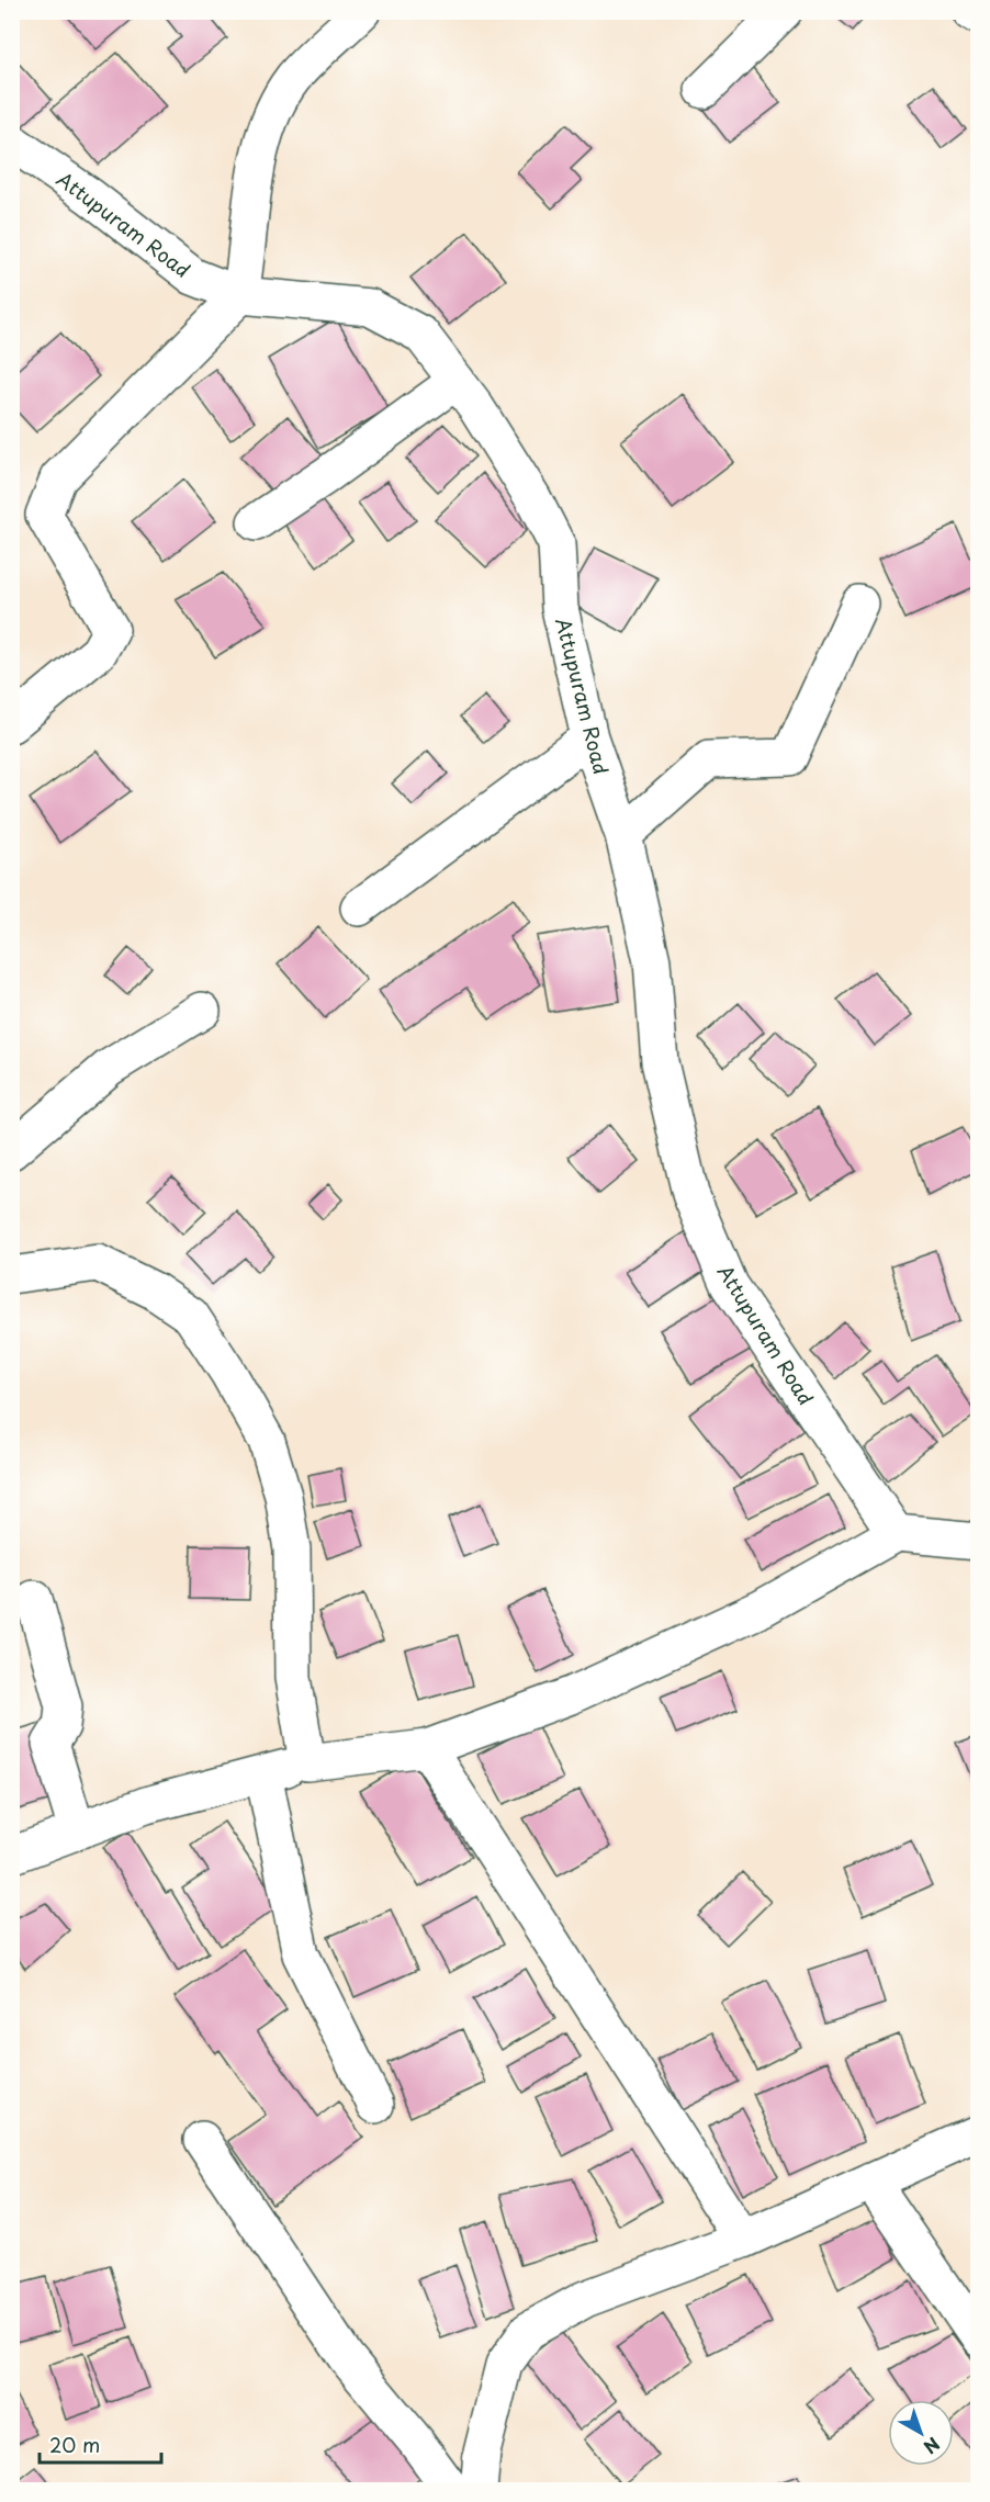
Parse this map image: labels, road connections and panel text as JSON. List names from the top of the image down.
{
  "streets": {
    "street": ["Attupuram Road"]
  },
  "scale_bar": "20 m",
  "north": "bottom right"
}
